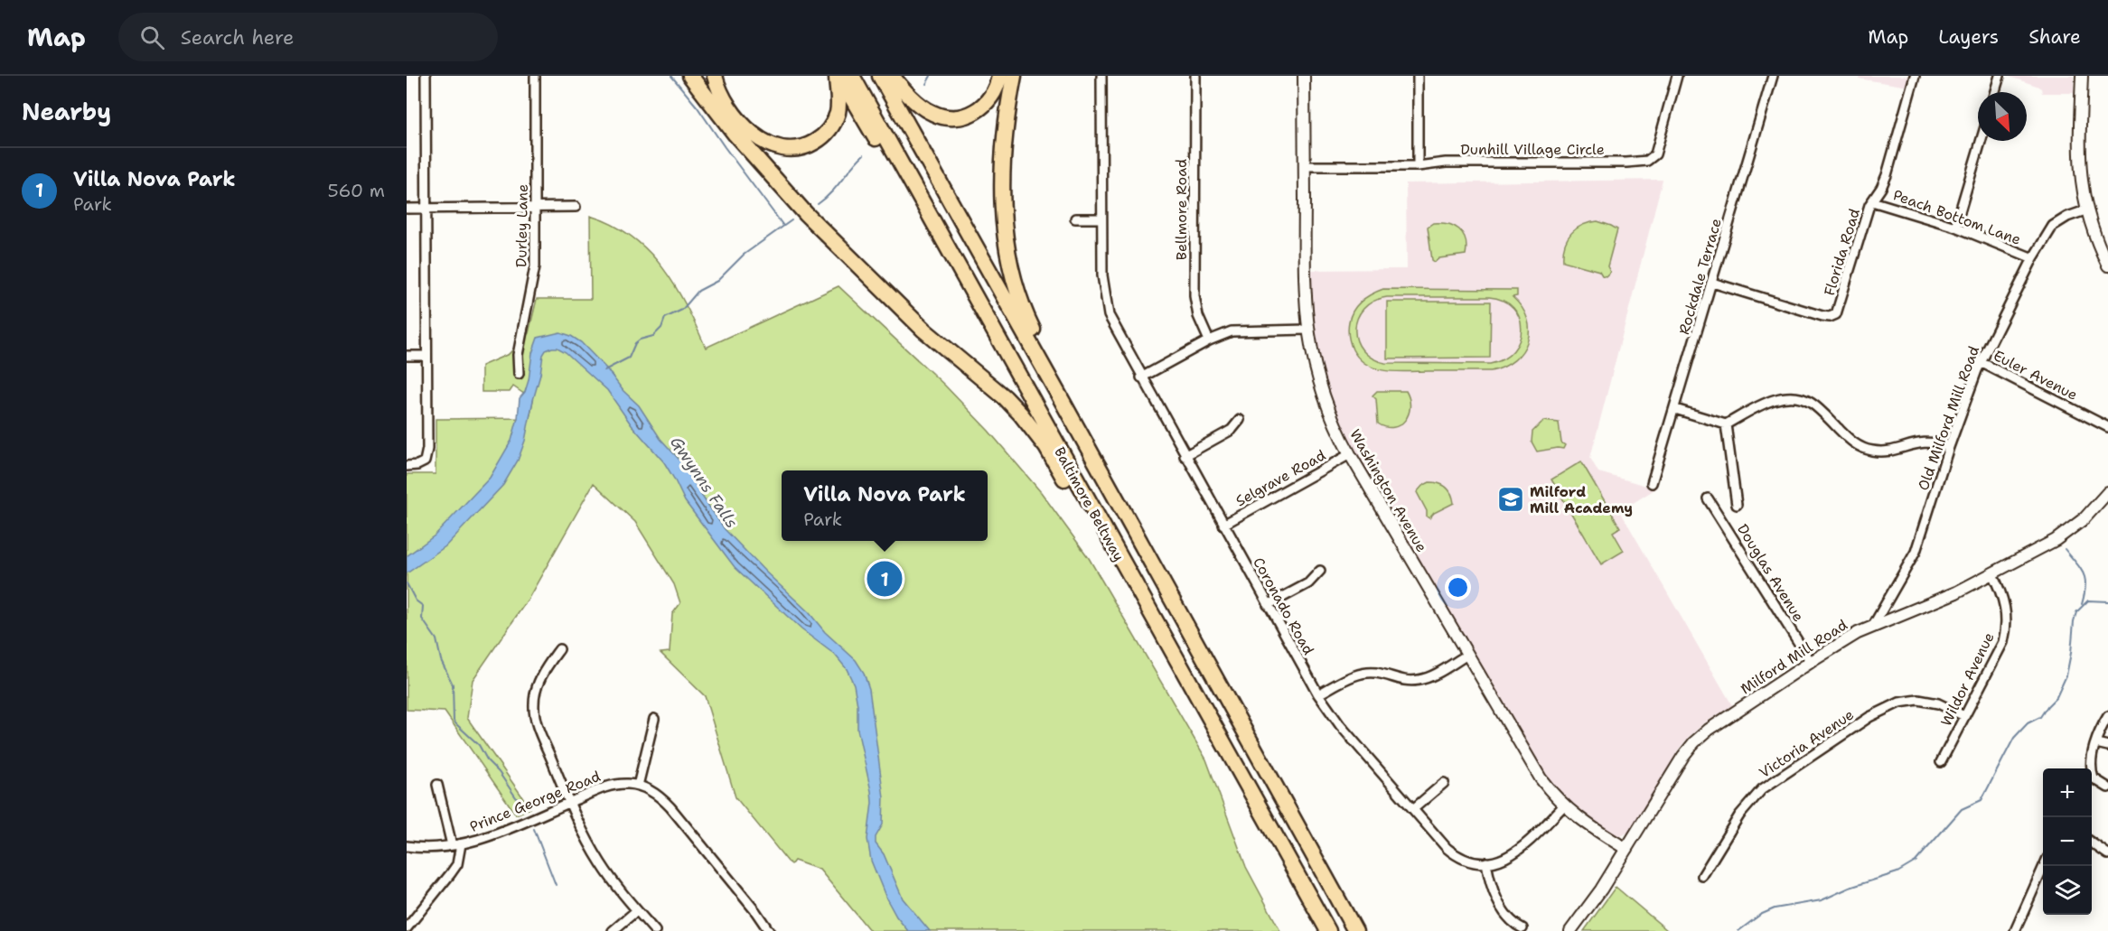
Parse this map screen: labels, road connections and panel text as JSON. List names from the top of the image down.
{
  "streets": {
    "highway": ["Baltimore Beltway"],
    "main road": ["Washington Avenue", "Milford Mill Road"],
    "street": [
      "Dunhill Village Circle",
      "Bellmore Road",
      "Peach Bottom Lane",
      "Durley Lane",
      "Florida Road",
      "Rockdale Terrace",
      "Euler Avenue",
      "Old Milford Mill Road",
      "Selgrave Road",
      "Douglas Avenue",
      "Coronado Road",
      "Wildor Avenue",
      "Victoria Avenue",
      "Prince George Road"
    ]
  },
  "crossings": [
    ["Dunhill Village Circle", "Washington Avenue"],
    ["Peach Bottom Lane", "Florida Road"],
    ["Peach Bottom Lane", "Old Milford Mill Road"],
    ["Florida Road", "Rockdale Terrace"],
    ["Euler Avenue", "Old Milford Mill Road"],
    ["Old Milford Mill Road", "Milford Mill Road"],
    ["Selgrave Road", "Washington Avenue"],
    ["Selgrave Road", "Coronado Road"],
    ["Washington Avenue", "Coronado Road"],
    ["Washington Avenue", "Milford Mill Road"],
    ["Douglas Avenue", "Milford Mill Road"],
    ["Milford Mill Road", "Wildor Avenue"],
    ["Wildor Avenue", "Victoria Avenue"]
  ],
  "water": ["Gwynns Falls"],
  "places": {
    "school or university": ["Milford Mill Academy"]
  },
  "north": "bottom right",
  "page": {
    "header": "Map",
    "search": "Search here",
    "nav": ["Map", "Layers", "Share"],
    "heading": "Nearby",
    "list": [
      {
        "mark": "1",
        "name": "Villa Nova Park",
        "note": "Park",
        "value": "560 m"
      }
    ],
    "popup": ["Villa Nova Park", "Park"],
    "pins": "1",
    "map_buttons": ["+", "−"]
  }
}
